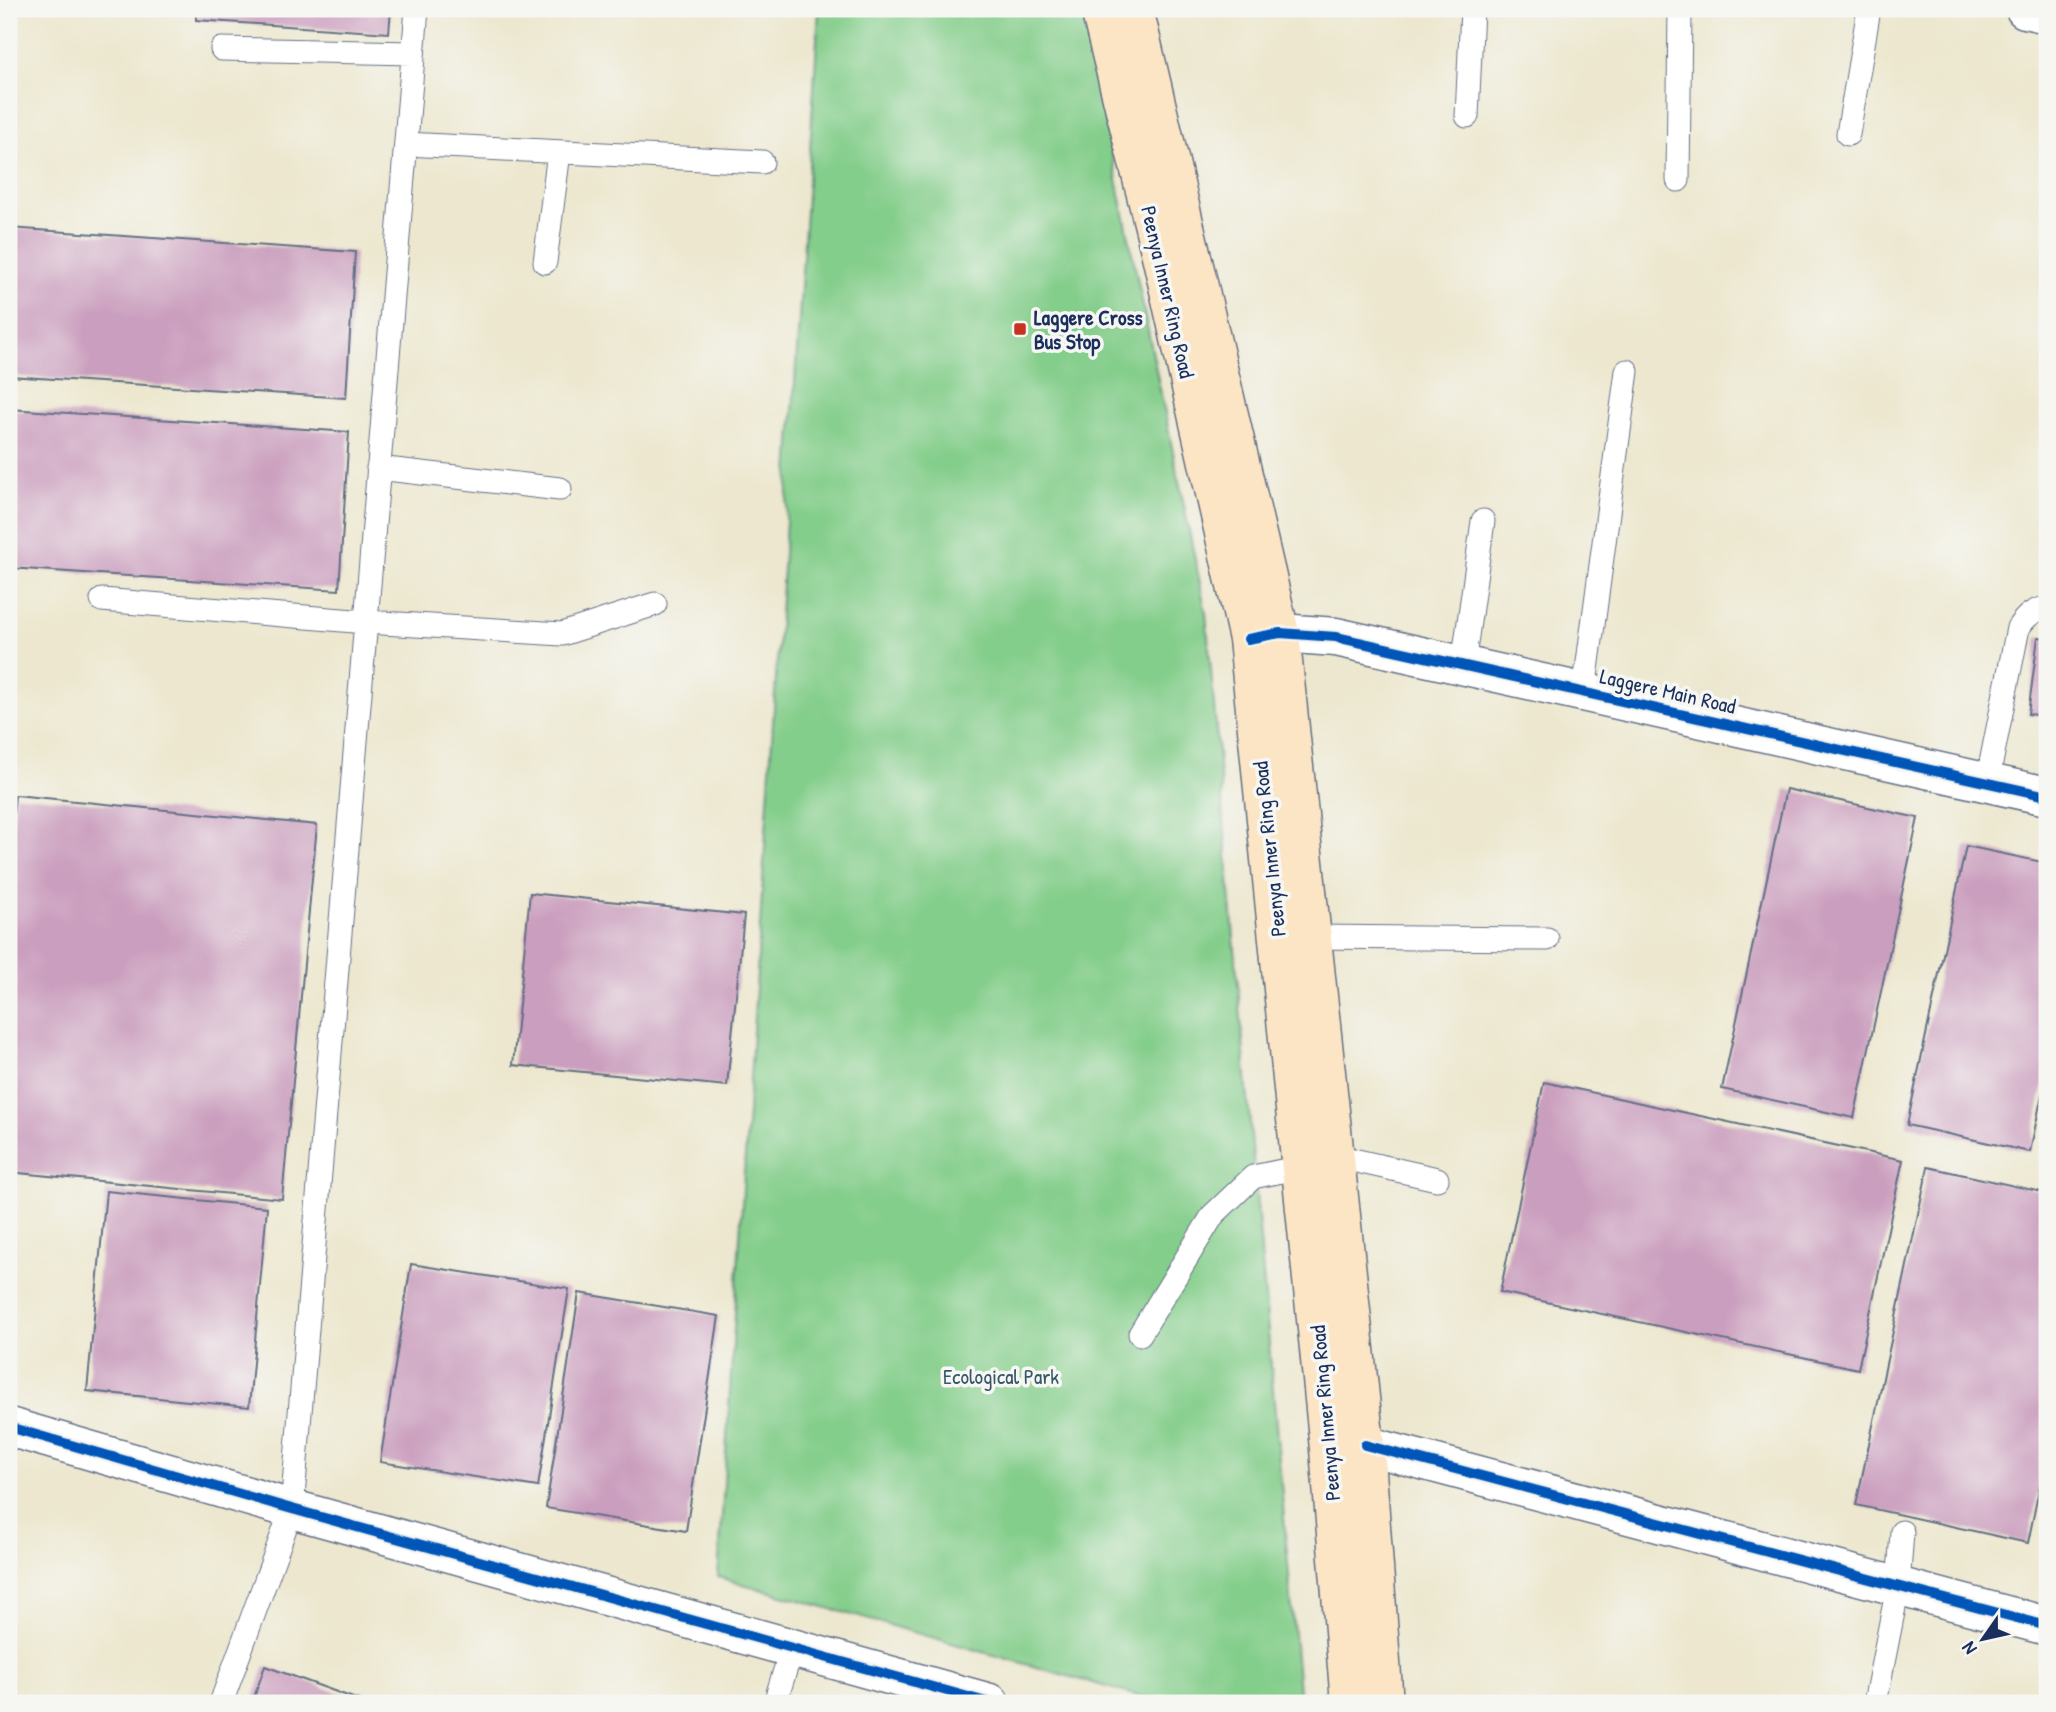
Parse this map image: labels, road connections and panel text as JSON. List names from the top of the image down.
{
  "streets": {
    "main road": ["Peenya Inner Ring Road"],
    "street": ["Laggere Main Road"]
  },
  "crossings": [
    ["Peenya Inner Ring Road", "Laggere Main Road"]
  ],
  "parks": ["Ecological Park"],
  "places": {
    "transit": ["Laggere Cross Bus Stop"]
  },
  "north": "bottom left"
}
